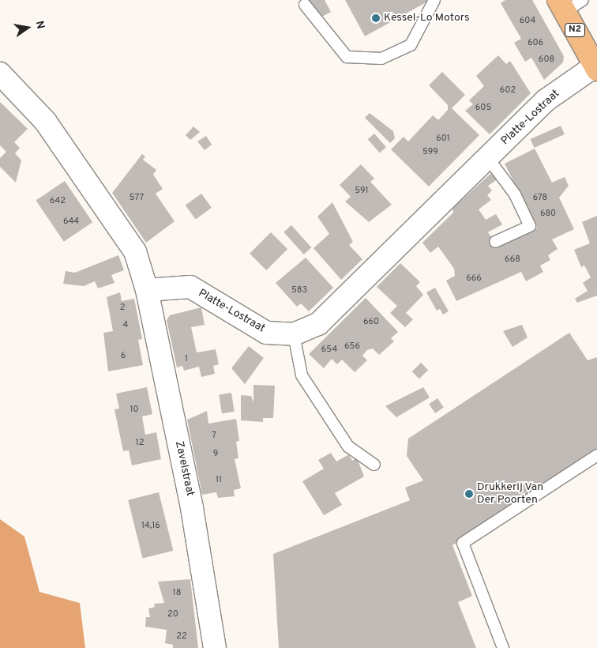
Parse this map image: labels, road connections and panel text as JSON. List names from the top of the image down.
{
  "streets": {
    "main road": ["N2"],
    "street": ["Platte-Lostraat", "Zavelstraat"]
  },
  "crossings": [
    ["N2", "Platte-Lostraat"],
    ["Platte-Lostraat", "Zavelstraat"]
  ],
  "places": ["Kessel-Lo Motors", "Drukkerij Van Der Poorten"],
  "house_numbers": [
    "604",
    "606",
    "608",
    "602",
    "605",
    "601",
    "599",
    "591",
    "577",
    "678",
    "642",
    "680",
    "644",
    "668",
    "666",
    "583",
    "2",
    "660",
    "4",
    "656",
    "654",
    "6",
    "1",
    "10",
    "7",
    "12",
    "9",
    "11",
    "14,16",
    "18",
    "20",
    "22"
  ],
  "north": "right"
}
